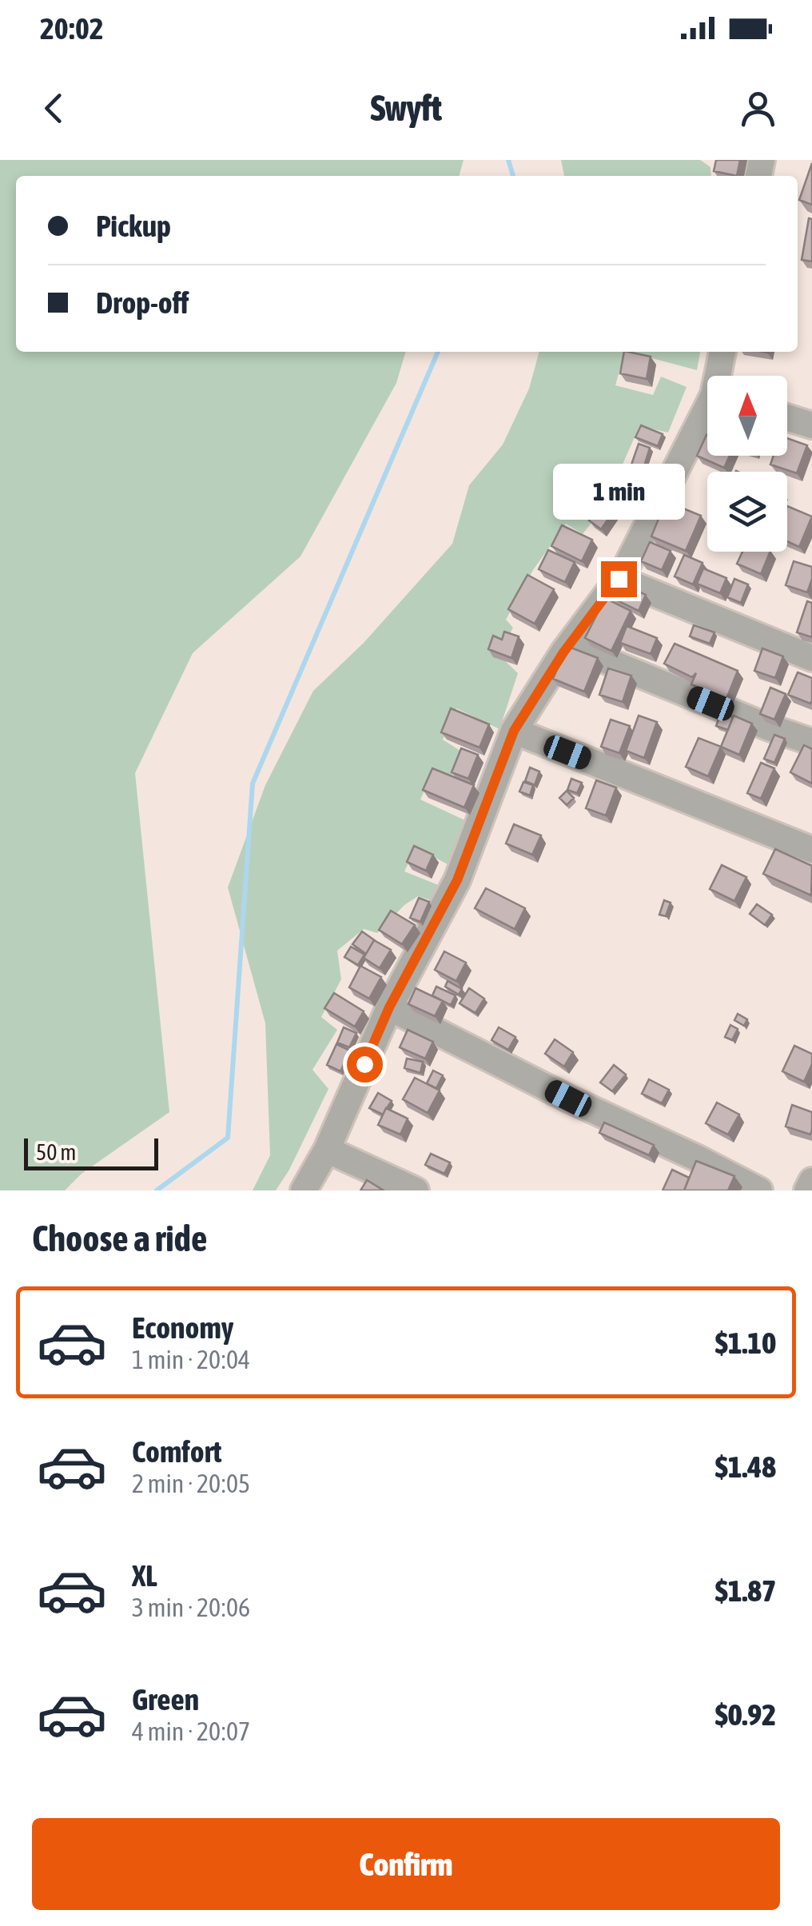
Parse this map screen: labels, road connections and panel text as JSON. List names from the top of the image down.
{
  "scale_bar": "50 m",
  "north": "top",
  "page": {
    "status": "20:02",
    "header": "Swyft",
    "banner": ["Pickup", "Drop-off"],
    "bubble": "1 min",
    "scale": "50 m",
    "heading": "Choose a ride",
    "list": [
      {
        "name": "Economy",
        "note": "1 min · 20:04",
        "value": "$1.10"
      },
      {
        "name": "Comfort",
        "note": "2 min · 20:05",
        "value": "$1.48"
      },
      {
        "name": "XL",
        "note": "3 min · 20:06",
        "value": "$1.87"
      },
      {
        "name": "Green",
        "note": "4 min · 20:07",
        "value": "$0.92"
      }
    ],
    "buttons": "Confirm"
  }
}
